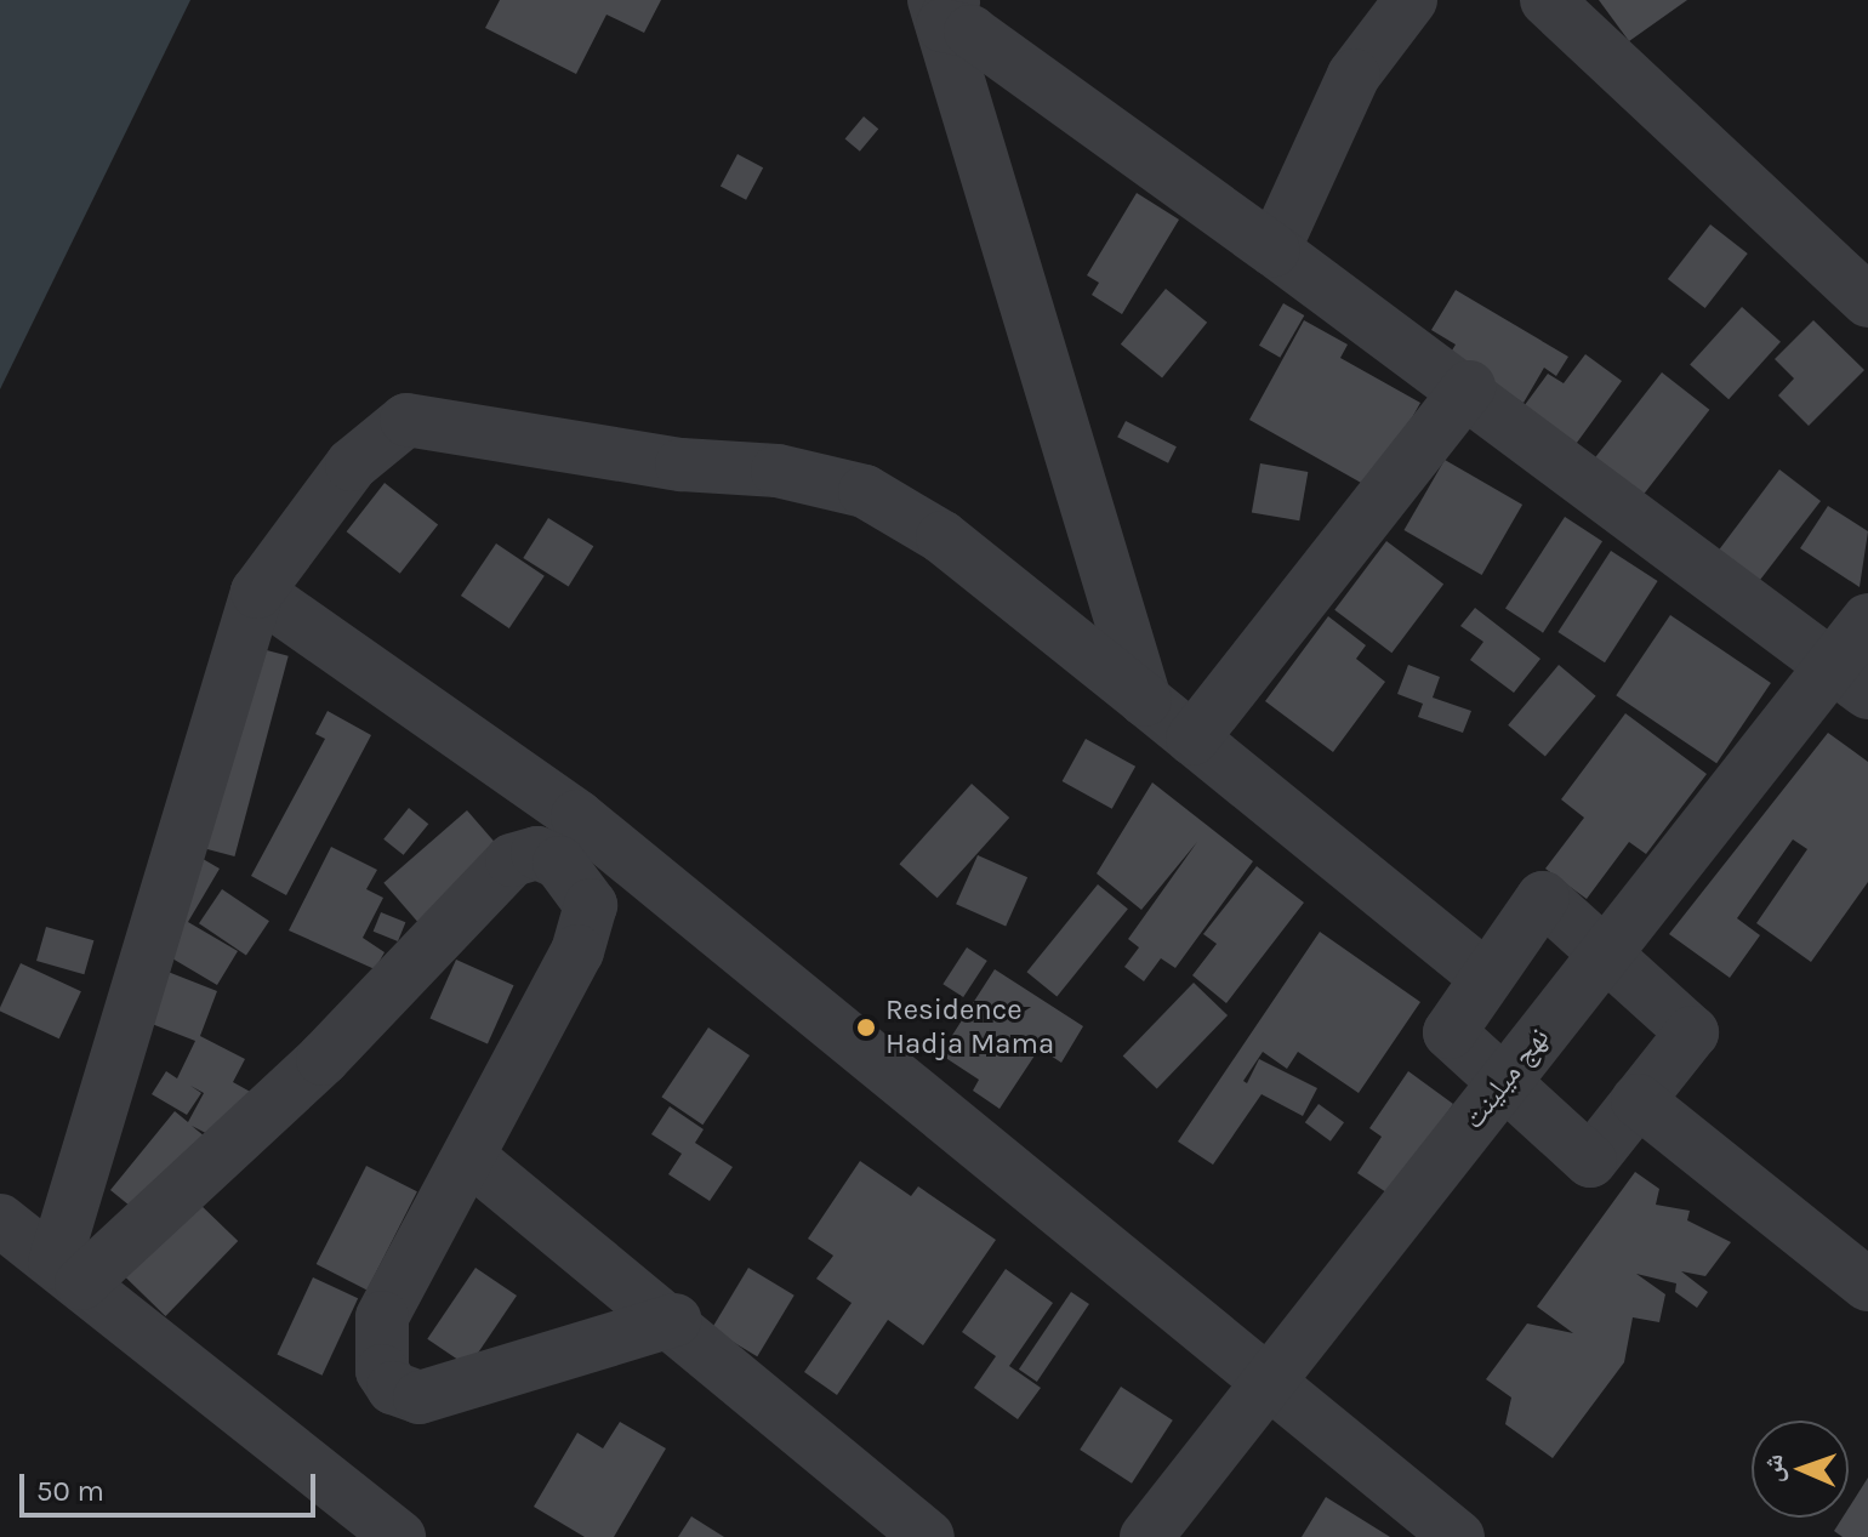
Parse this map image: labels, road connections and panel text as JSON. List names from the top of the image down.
{
  "streets": {
    "street": ["نهج ميلينت"]
  },
  "places": ["Residence Hadja Mama"],
  "scale_bar": "50 m",
  "north": "left"
}
